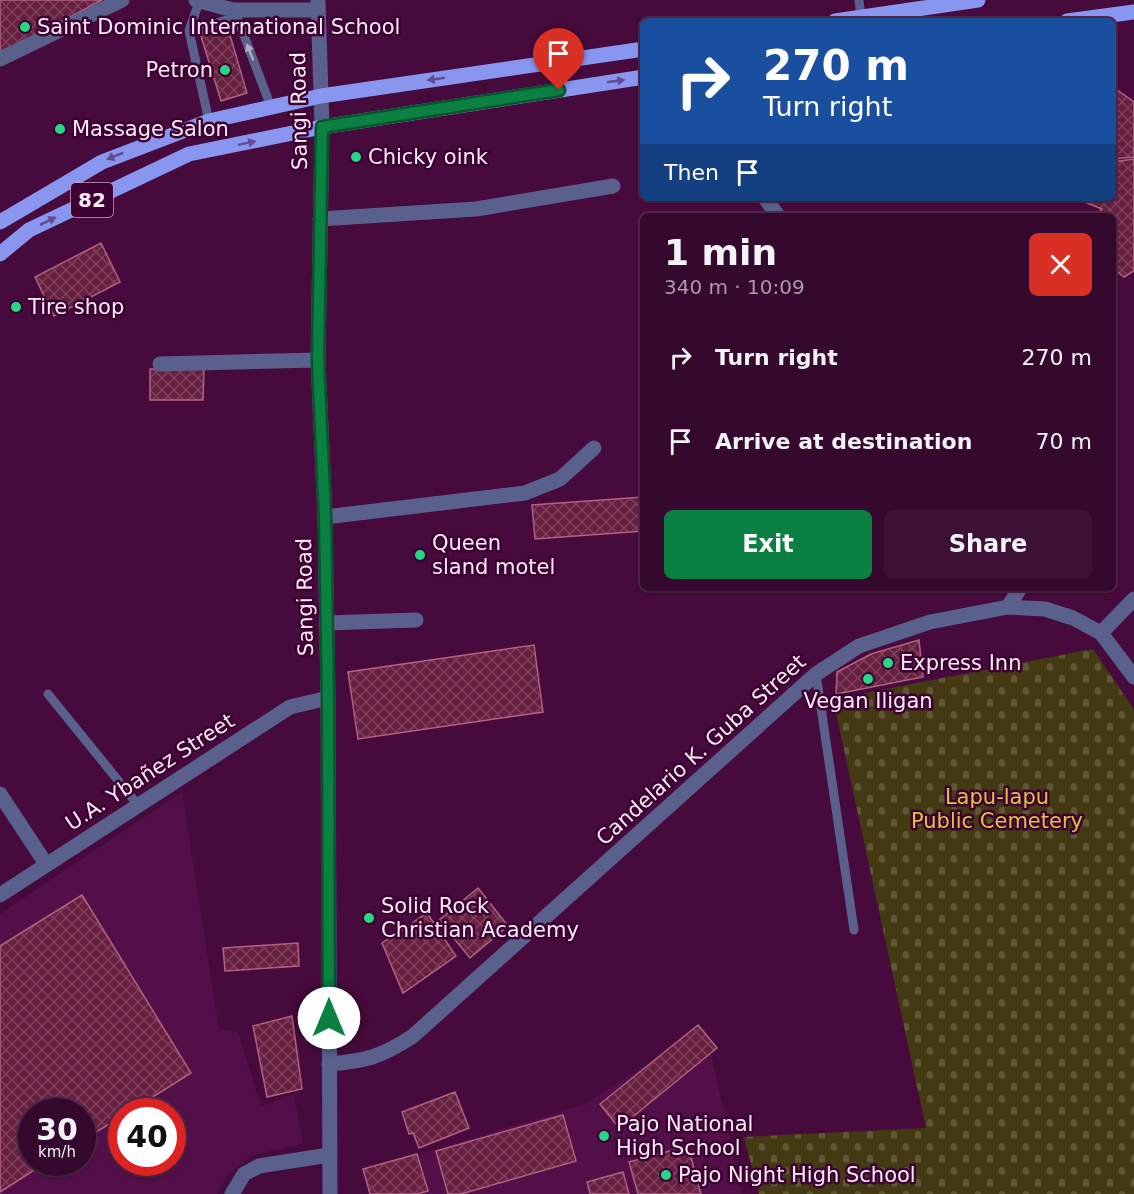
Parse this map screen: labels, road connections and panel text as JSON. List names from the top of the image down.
{
  "streets": {
    "main road": ["82"],
    "street": ["Sangi Road", "Candelario K. Guba Street", "U.A. Ybañez Street"]
  },
  "crossings": [
    ["Sangi Road", "82"],
    ["Sangi Road", "Candelario K. Guba Street"],
    ["Sangi Road", "U.A. Ybañez Street"]
  ],
  "parks": ["Lapu-lapu Public Cemetery"],
  "places": [
    "Saint Dominic International School",
    "Petron",
    "Massage Salon",
    "Chicky oink",
    "Tire shop",
    "Queen sland motel",
    "Express Inn",
    "Vegan Iligan",
    "Solid Rock Christian Academy",
    "Pajo National High School",
    "Pajo Night High School"
  ],
  "page": {
    "turn": ["270 m", "Turn right"],
    "then": "Then",
    "heading": ["1 min", "340 m · 10:09"],
    "list": [
      {
        "name": "Turn right",
        "value": "270 m"
      },
      {
        "name": "Arrive at destination",
        "value": "70 m"
      }
    ],
    "buttons": ["Exit", "Share"],
    "speed": "30 km/h",
    "limit": "40"
  }
}
